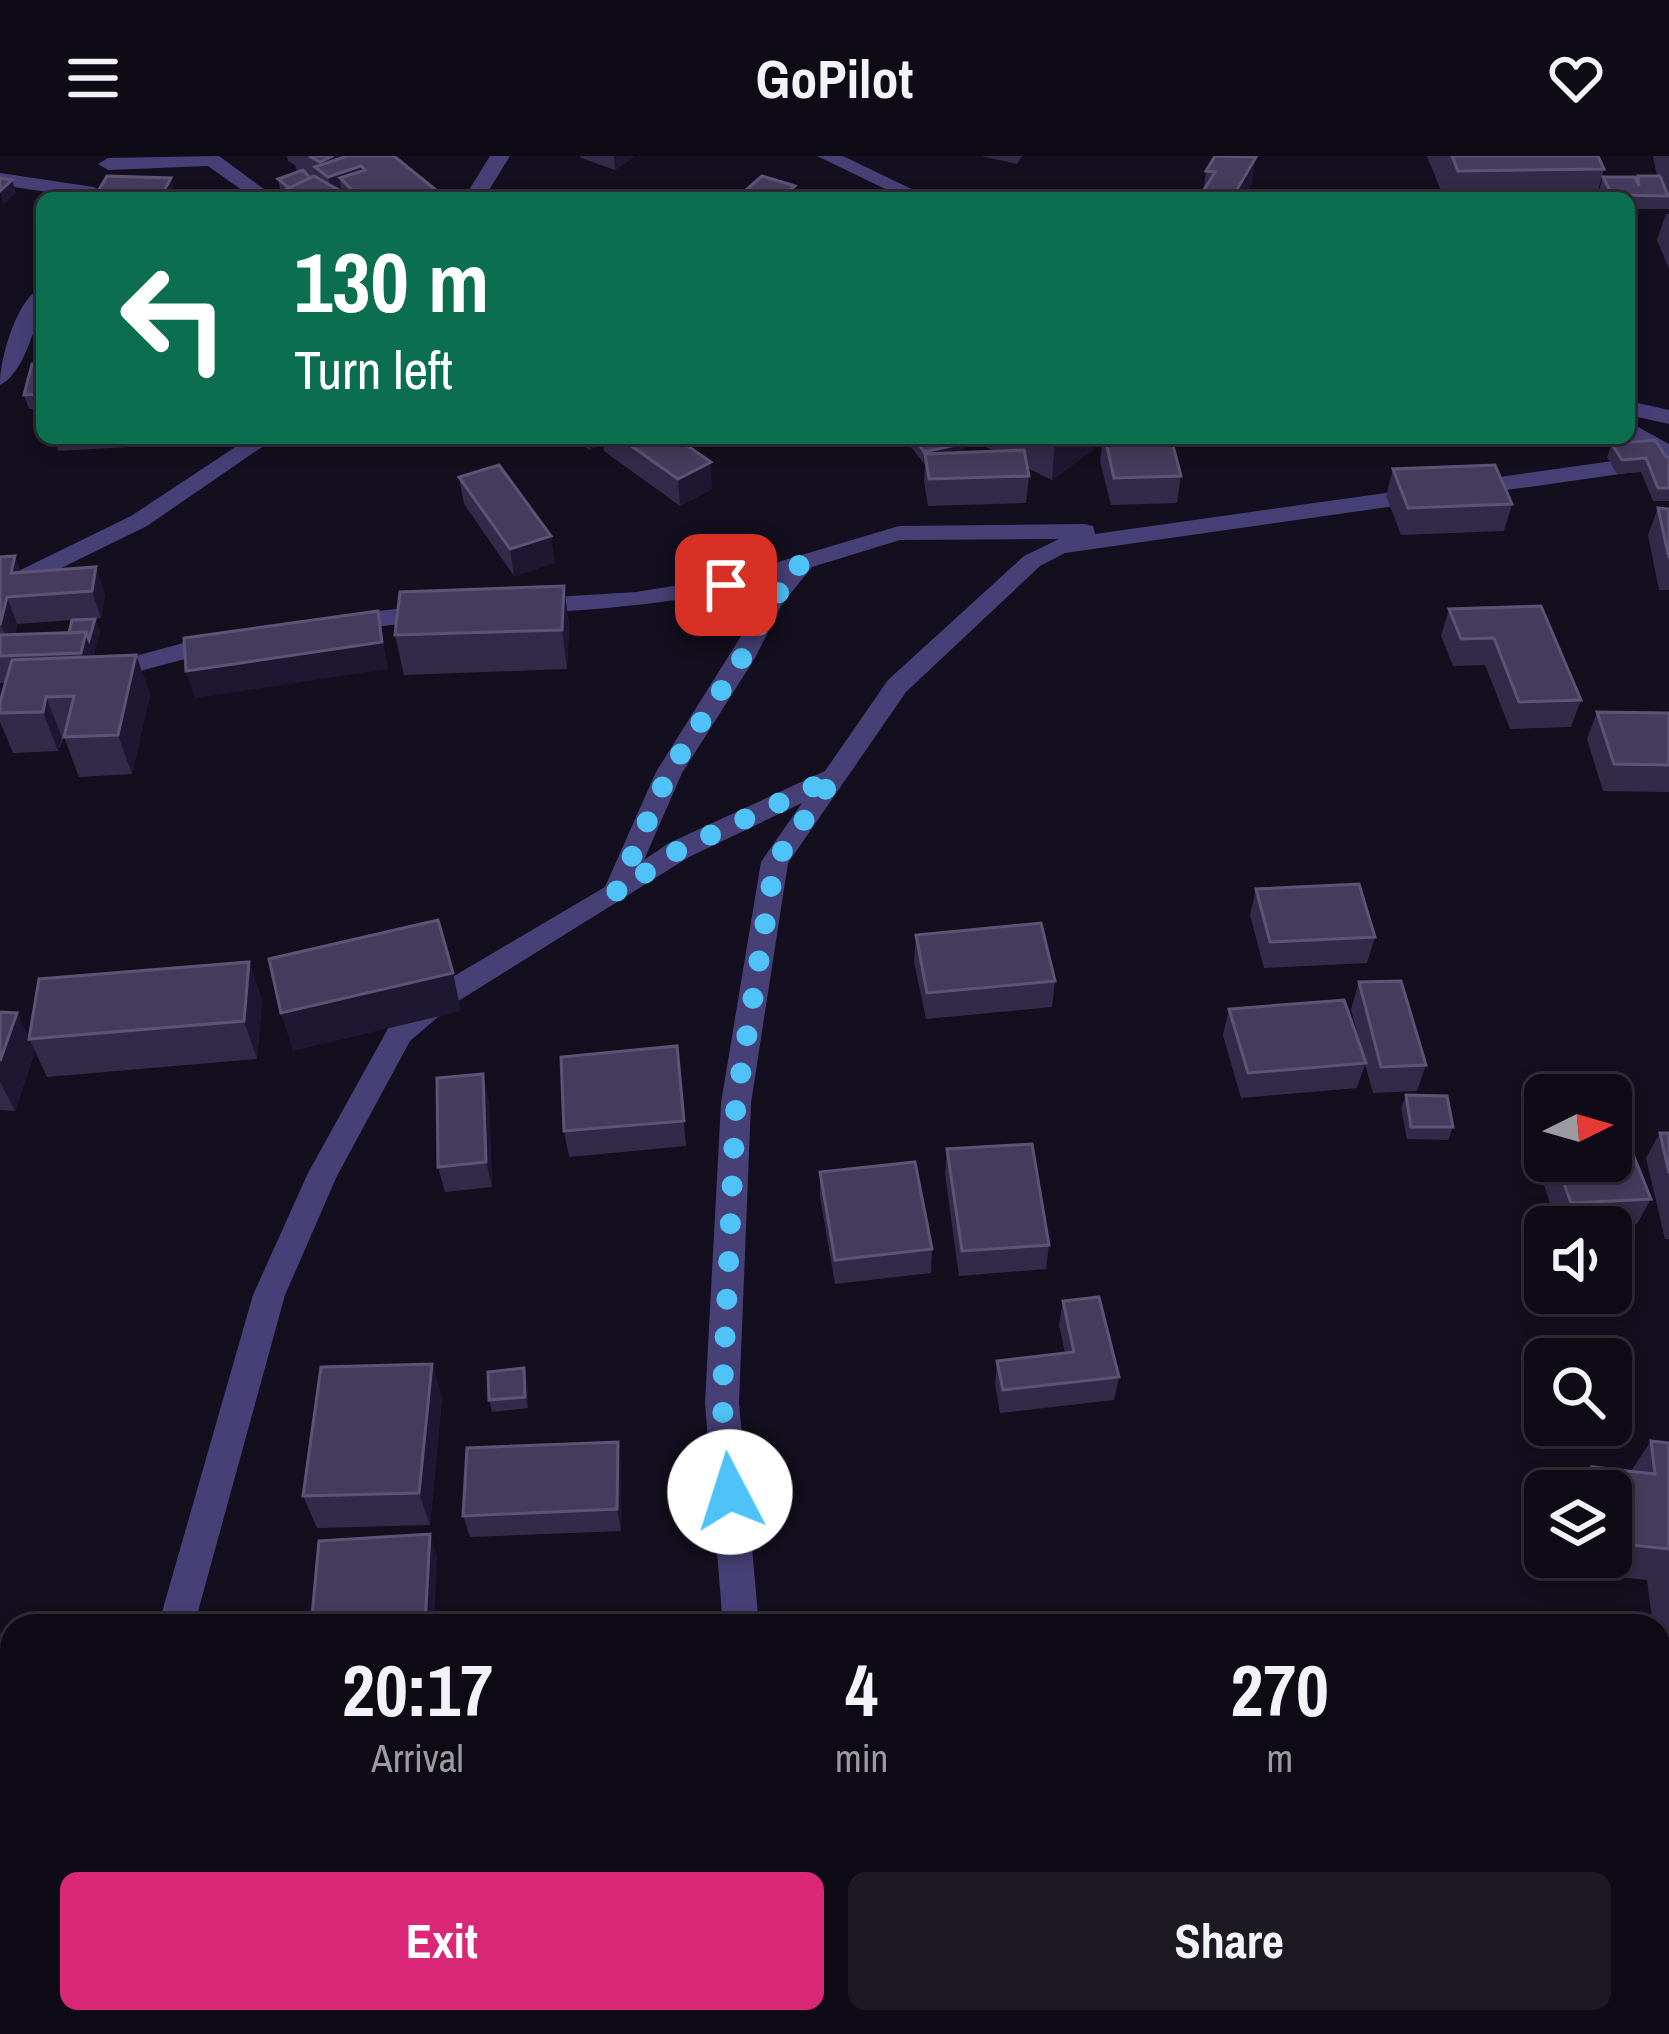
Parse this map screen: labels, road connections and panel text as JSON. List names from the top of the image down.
{
  "north": "right",
  "page": {
    "header": "GoPilot",
    "turn": ["130 m", "Turn left"],
    "eta": [
      "20:17",
      "Arrival",
      "4",
      "min",
      "270",
      "m"
    ],
    "buttons": ["Exit", "Share"]
  }
}
